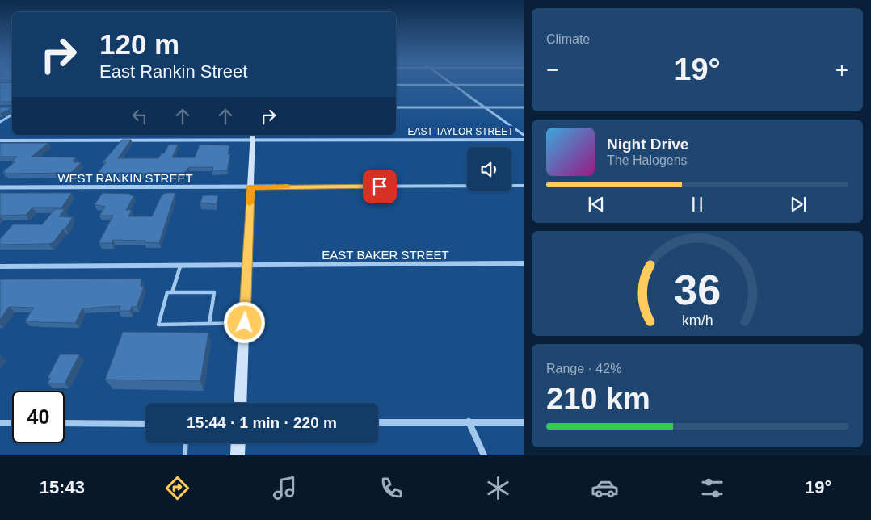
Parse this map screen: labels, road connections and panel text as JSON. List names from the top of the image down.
{
  "streets": {
    "street": ["EAST TAYLOR STREET", "WEST RANKIN STREET", "EAST BAKER STREET"]
  },
  "page": {
    "tile": [
      "Climate",
      ["Range · 42%", "210 km"]
    ],
    "turn": ["120 m", "East Rankin Street"],
    "heat": ["−", "19°", "+"],
    "song": ["Night Drive", "The Halogens"],
    "limit": "40",
    "trip": "15:44 · 1 min · 220 m",
    "tabs": ["15:43", "19°"],
    "gauge": ["36", "km/h"]
  }
}
